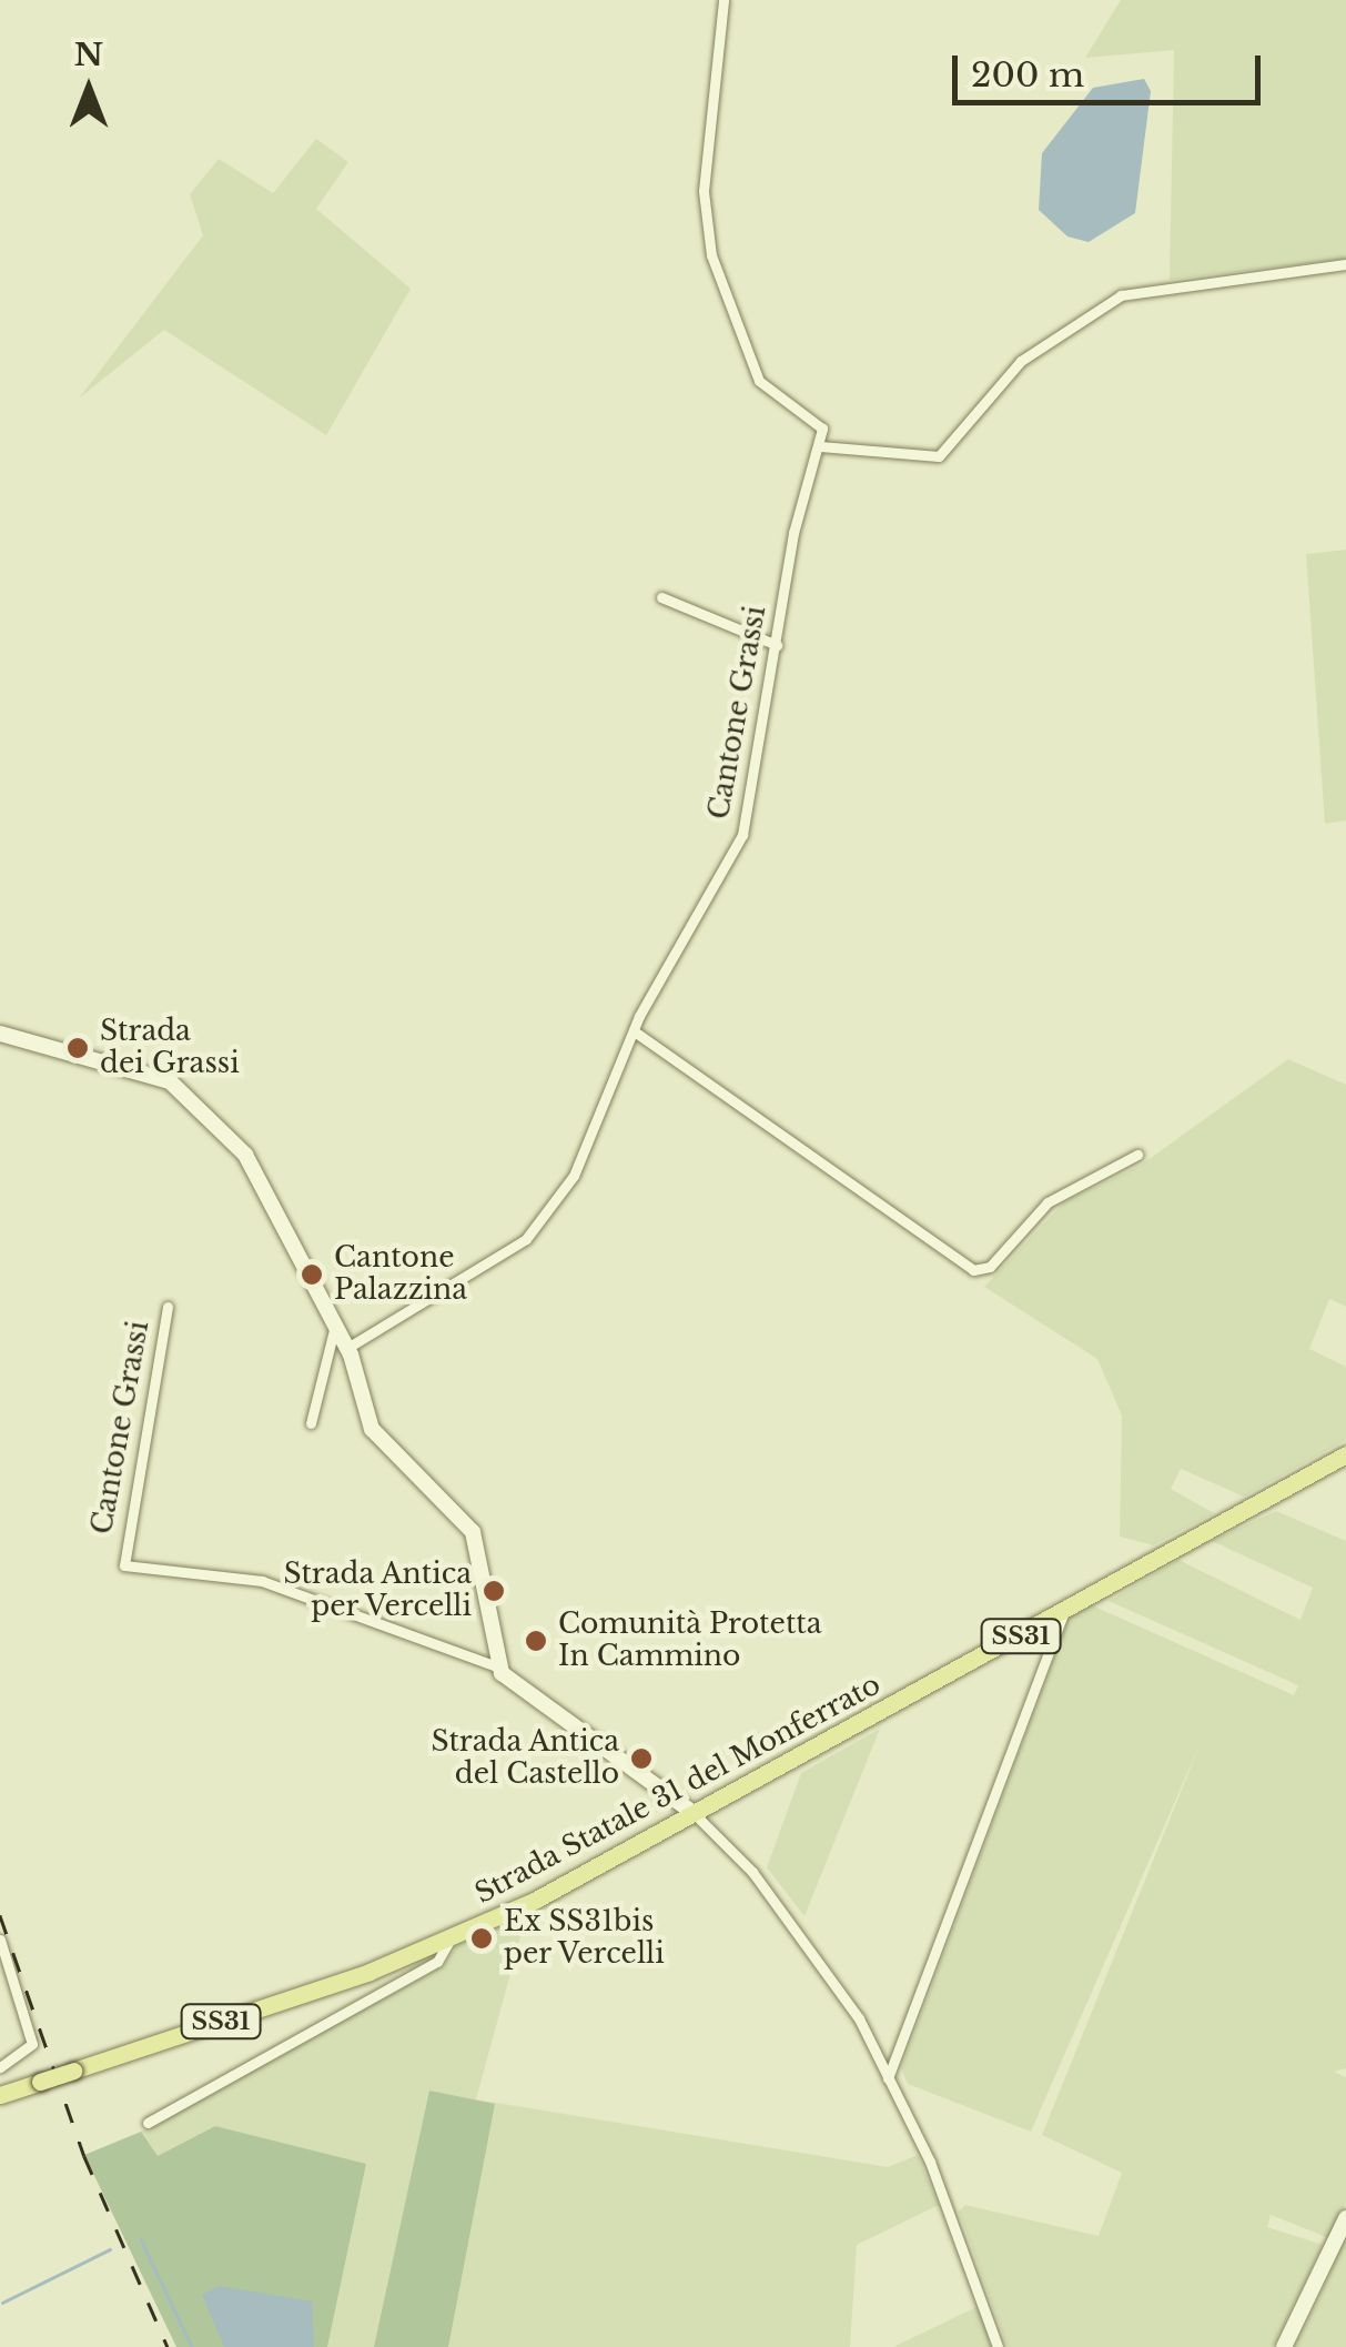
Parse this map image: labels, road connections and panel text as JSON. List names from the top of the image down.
{
  "streets": {
    "main road": ["SS31", "Strada Statale 31 del Monferrato"],
    "street": ["Cantone Grassi"]
  },
  "crossings": [
    ["Cantone Grassi", "Strada Statale 31 del Monferrato"]
  ],
  "places": [
    "Strada dei Grassi",
    "Cantone Palazzina",
    "Strada Antica per Vercelli",
    "Comunità Protetta In Cammino",
    "Strada Antica del Castello",
    "Ex SS31bis per Vercelli"
  ],
  "scale_bar": "200 m",
  "north": "top"
}
